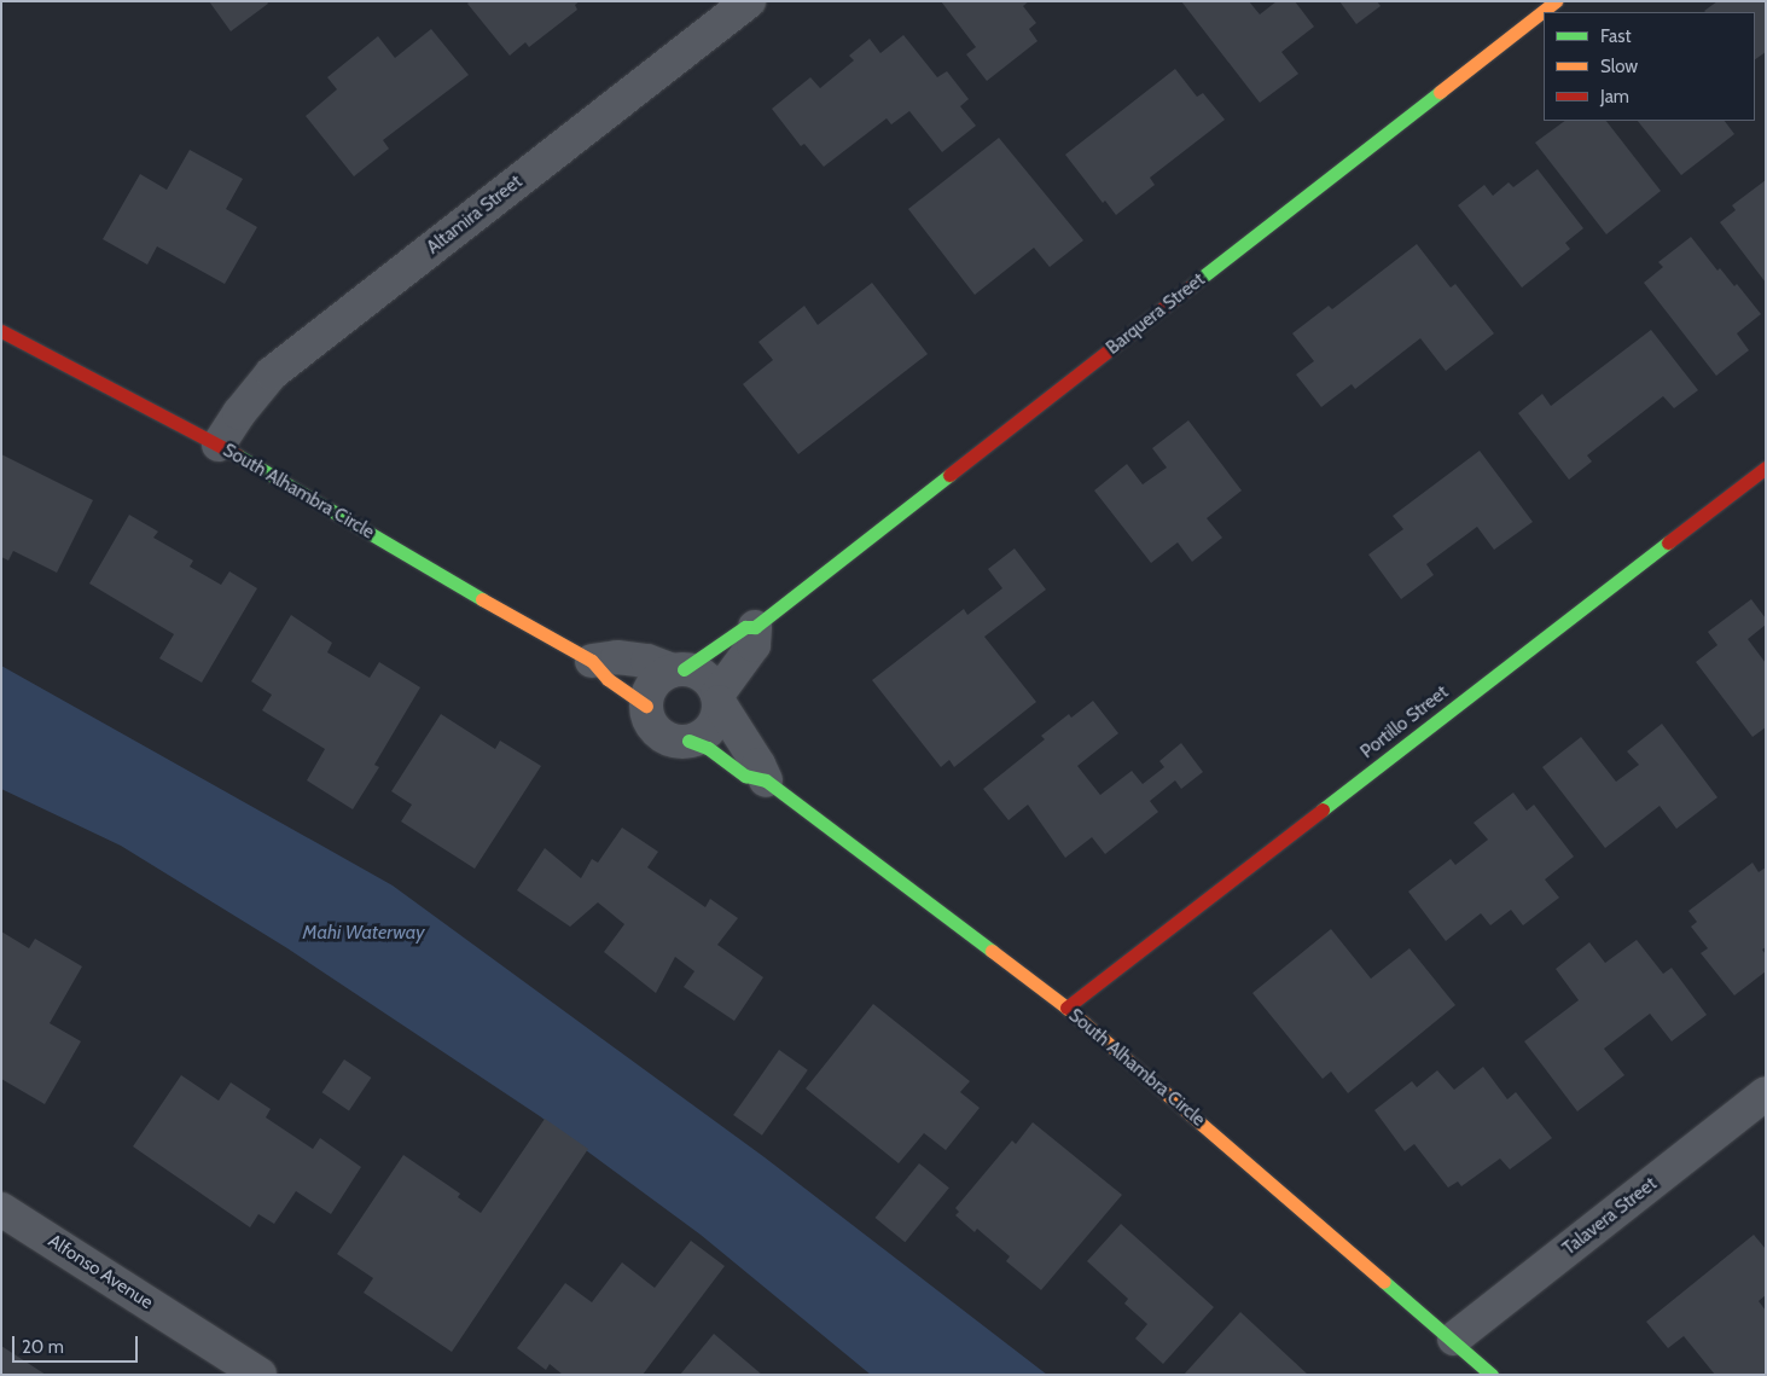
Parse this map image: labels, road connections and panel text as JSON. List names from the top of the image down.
{
  "streets": {
    "street": [
      "Altamira Street",
      "Barquera Street",
      "South Alhambra Circle",
      "Portillo Street",
      "Talavera Street",
      "Alfonso Avenue"
    ]
  },
  "crossings": [
    ["Altamira Street", "South Alhambra Circle"],
    ["Barquera Street", "South Alhambra Circle"],
    ["South Alhambra Circle", "Portillo Street"],
    ["South Alhambra Circle", "Talavera Street"]
  ],
  "water": ["Mahi Waterway"],
  "legend": ["Fast", "Slow", "Jam"],
  "scale_bar": "20 m"
}
